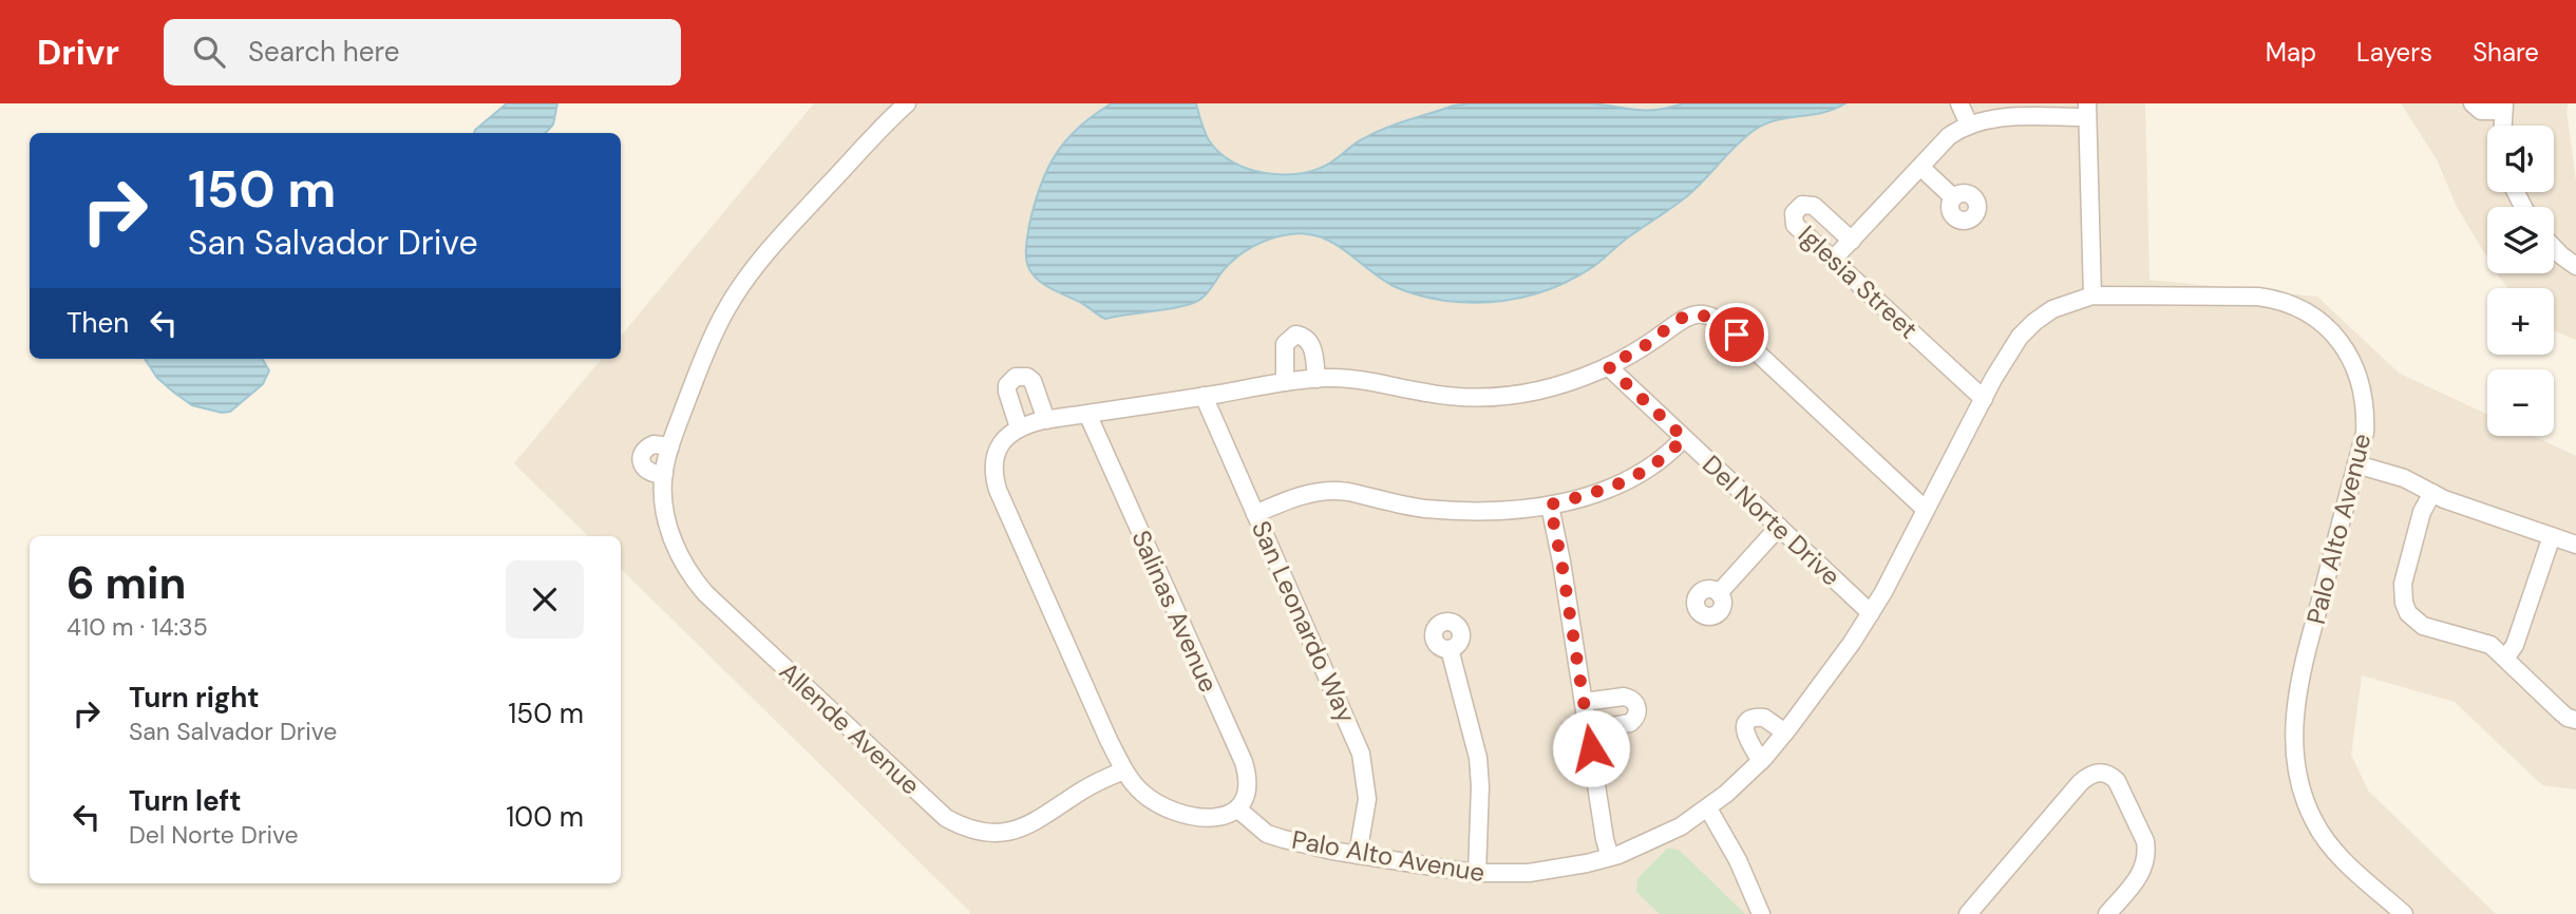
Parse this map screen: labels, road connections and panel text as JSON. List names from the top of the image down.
{
  "streets": {
    "street": [
      "Iglesia Street",
      "Del Norte Drive",
      "Palo Alto Avenue",
      "Salinas Avenue",
      "San Leonardo Way",
      "Allende Avenue"
    ]
  },
  "crossings": [
    ["Iglesia Street", "Palo Alto Avenue"],
    ["Del Norte Drive", "Palo Alto Avenue"],
    ["Palo Alto Avenue", "Salinas Avenue"],
    ["Palo Alto Avenue", "San Leonardo Way"]
  ],
  "page": {
    "header": "Drivr",
    "search": "Search here",
    "nav": ["Map", "Layers", "Share"],
    "map_buttons": ["+", "−"],
    "turn": ["150 m", "San Salvador Drive"],
    "then": "Then",
    "heading": ["6 min", "410 m · 14:35"],
    "list": [
      {
        "name": "Turn right",
        "note": "San Salvador Drive",
        "value": "150 m"
      },
      {
        "name": "Turn left",
        "note": "Del Norte Drive",
        "value": "100 m"
      }
    ]
  }
}
